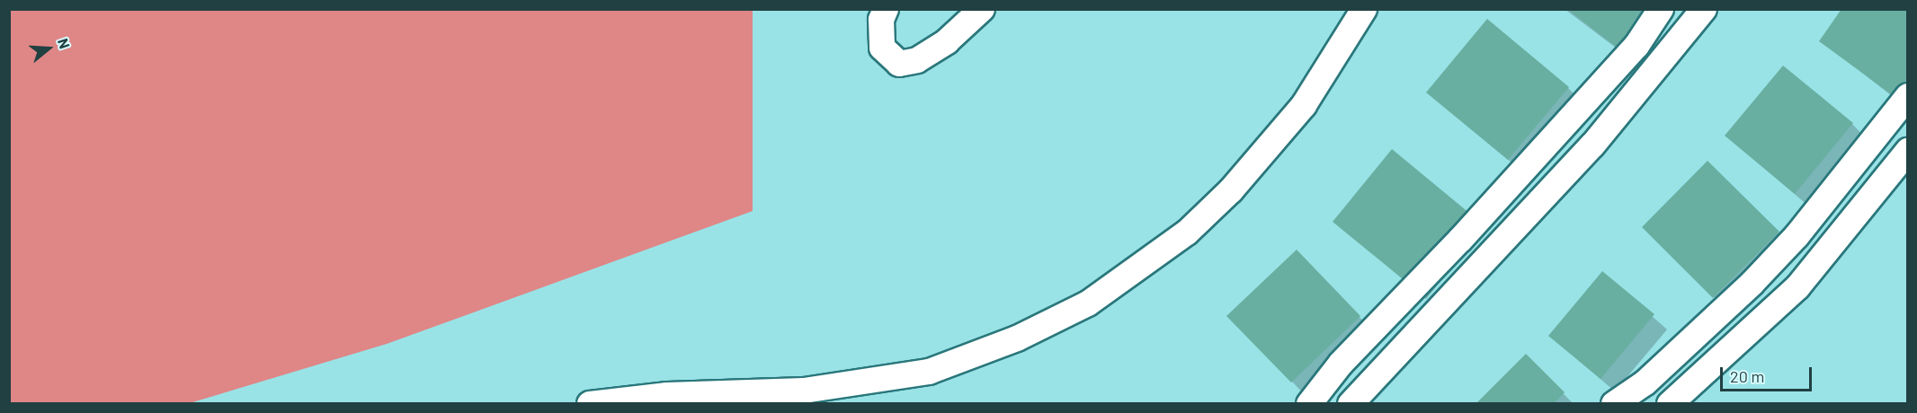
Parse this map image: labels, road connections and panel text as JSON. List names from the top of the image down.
{
  "scale_bar": "20 m",
  "north": "right"
}
